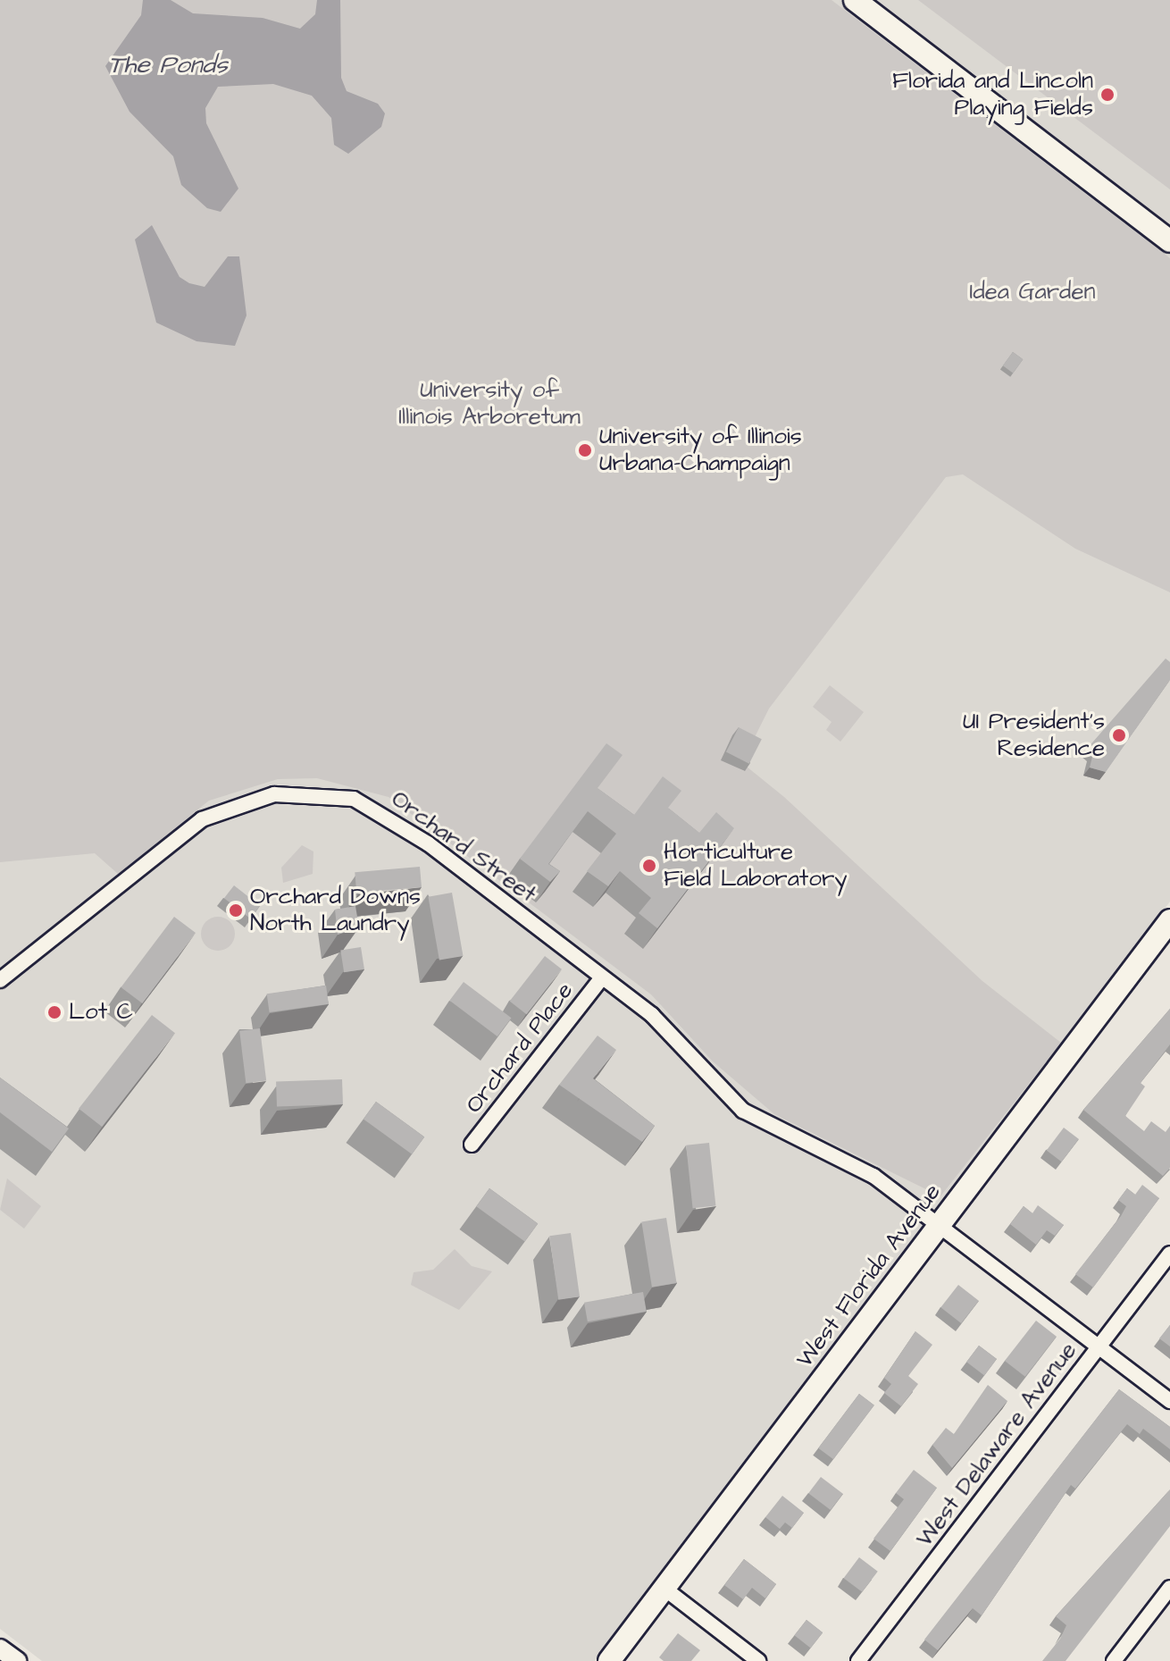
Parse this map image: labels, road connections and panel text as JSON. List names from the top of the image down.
{
  "streets": {
    "main road": ["West Florida Avenue"],
    "street": ["Orchard Street", "Orchard Place", "West Delaware Avenue"]
  },
  "crossings": [
    ["Orchard Street", "Orchard Place"],
    ["Orchard Street", "West Florida Avenue"],
    ["Orchard Street", "West Delaware Avenue"]
  ],
  "water": ["The Ponds"],
  "parks": ["Idea Garden", "University of Illinois Arboretum"],
  "places": [
    "Florida and Lincoln Playing Fields",
    "University of Illinois Urbana-Champaign",
    "UI President's Residence",
    "Horticulture Field Laboratory",
    "Orchard Downs North Laundry",
    "Lot C"
  ]
}
